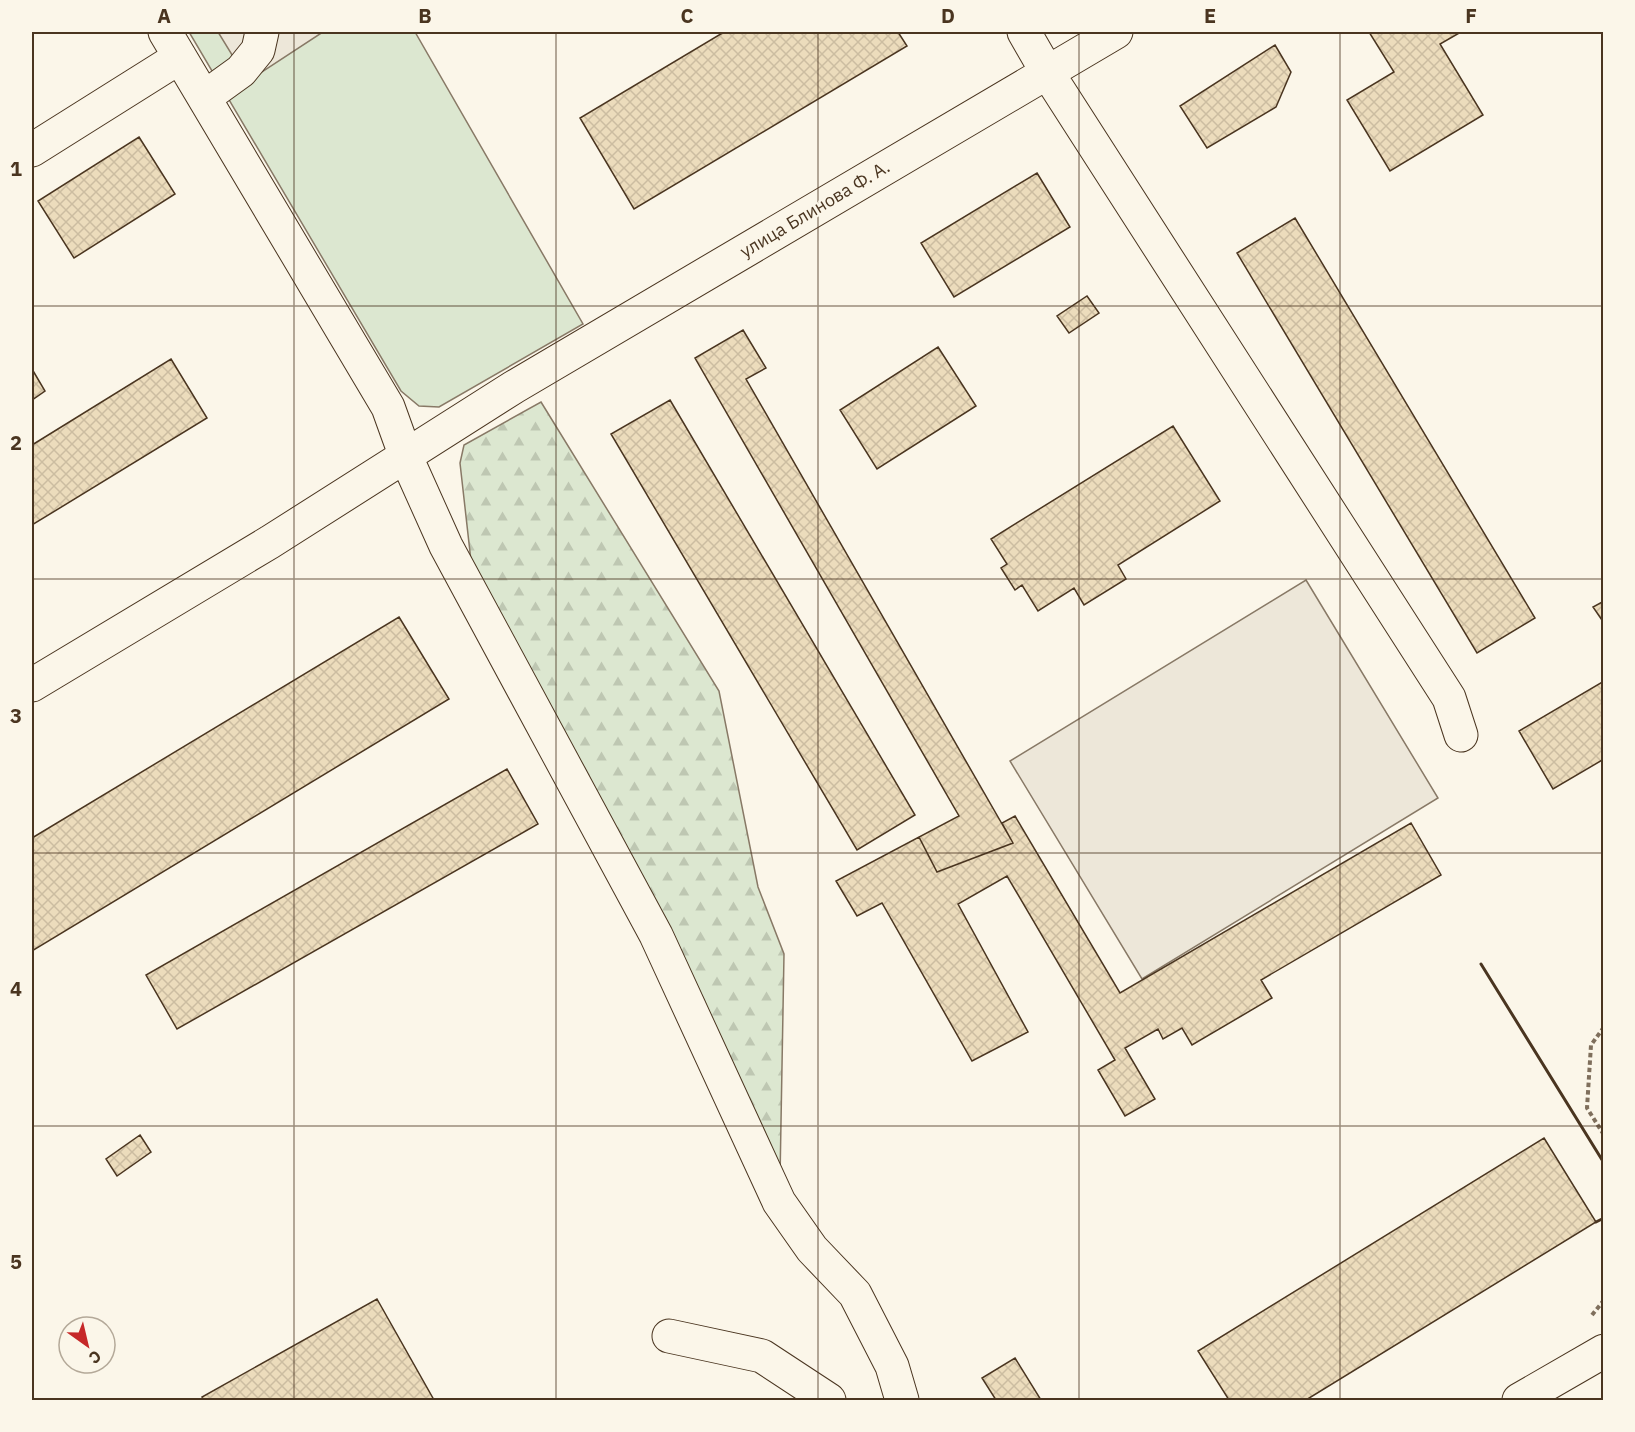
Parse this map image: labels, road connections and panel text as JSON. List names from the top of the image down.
{
  "streets": {
    "street": ["улица Блинова Ф. А."]
  },
  "north": "bottom right",
  "grid": {
    "columns": [
      "A",
      "B",
      "C",
      "D",
      "E",
      "F"
    ],
    "rows": [
      "1",
      "2",
      "3",
      "4",
      "5"
    ]
  }
}
